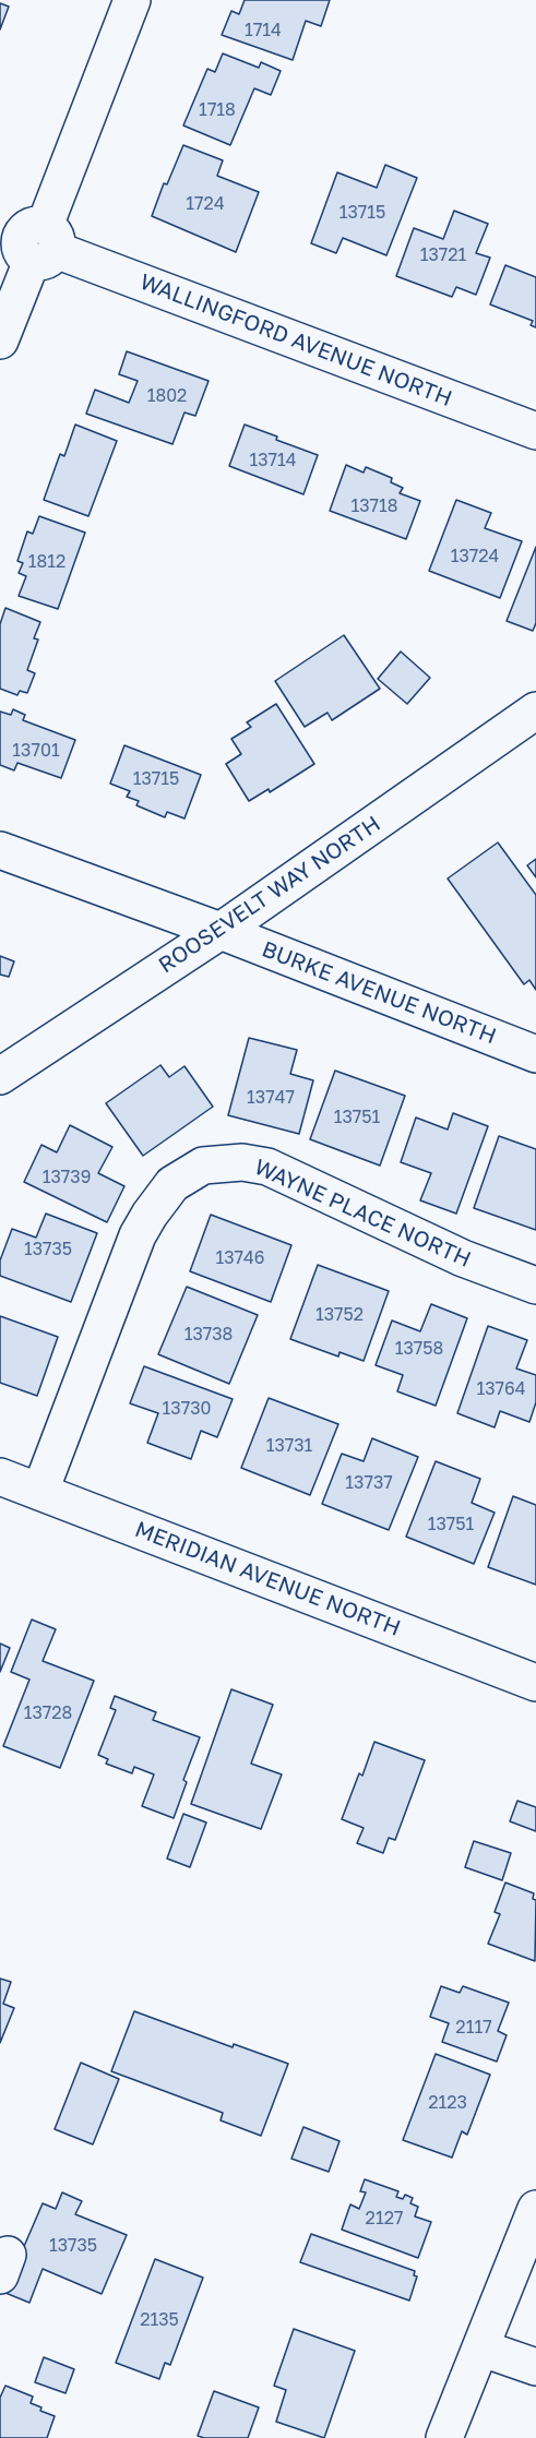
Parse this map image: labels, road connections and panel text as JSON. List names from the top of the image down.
{
  "streets": {
    "street": [
      "WALLINGFORD AVENUE NORTH",
      "ROOSEVELT WAY NORTH",
      "BURKE AVENUE NORTH",
      "WAYNE PLACE NORTH",
      "MERIDIAN AVENUE NORTH"
    ]
  },
  "crossings": [
    ["ROOSEVELT WAY NORTH", "BURKE AVENUE NORTH"],
    ["WAYNE PLACE NORTH", "MERIDIAN AVENUE NORTH"]
  ],
  "house_numbers": [
    "1714",
    "1718",
    "1724",
    "13715",
    "13721",
    "1802",
    "13714",
    "13718",
    "13724",
    "1812",
    "13701",
    "13715",
    "13747",
    "13751",
    "13739",
    "13735",
    "13746",
    "13752",
    "13738",
    "13758",
    "13764",
    "13730",
    "13731",
    "13737",
    "13751",
    "13728",
    "2117",
    "2123",
    "2127",
    "13735",
    "2135"
  ]
}
